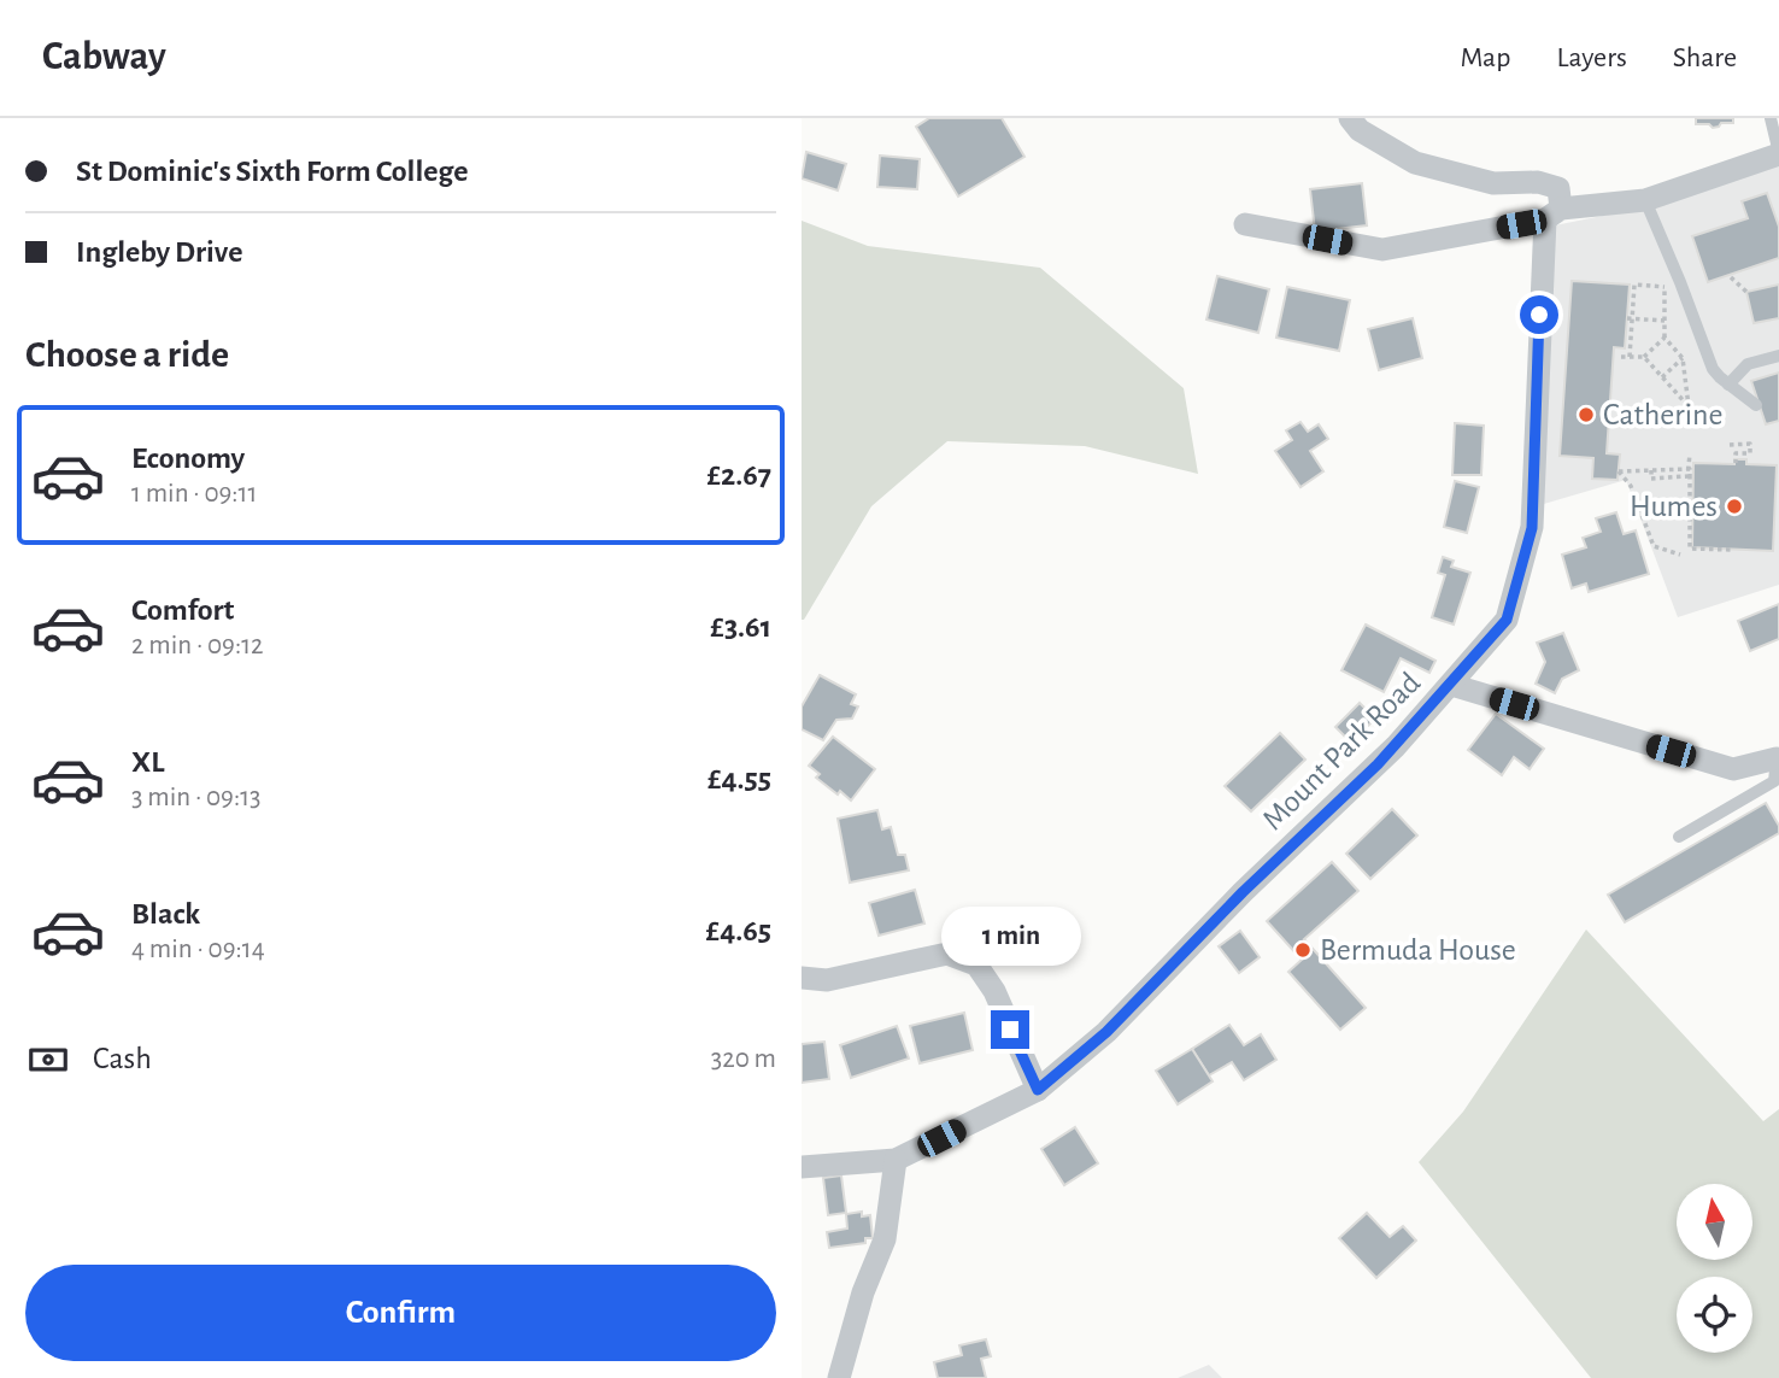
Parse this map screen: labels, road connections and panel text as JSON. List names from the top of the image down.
{
  "streets": {
    "street": ["Mount Park Road"]
  },
  "places": ["Catherine", "Humes", "Bermuda House"],
  "north": "top",
  "page": {
    "header": "Cabway",
    "nav": ["Map", "Layers", "Share"],
    "banner": ["St Dominic's Sixth Form College", "Ingleby Drive"],
    "heading": "Choose a ride",
    "list": [
      {
        "name": "Economy",
        "note": "1 min · 09:11",
        "value": "£2.67"
      },
      {
        "name": "Comfort",
        "note": "2 min · 09:12",
        "value": "£3.61"
      },
      {
        "name": "XL",
        "note": "3 min · 09:13",
        "value": "£4.55"
      },
      {
        "name": "Black",
        "note": "4 min · 09:14",
        "value": "£4.65"
      }
    ],
    "bubble": "1 min",
    "pay": ["Cash", "320 m"],
    "buttons": "Confirm"
  }
}
